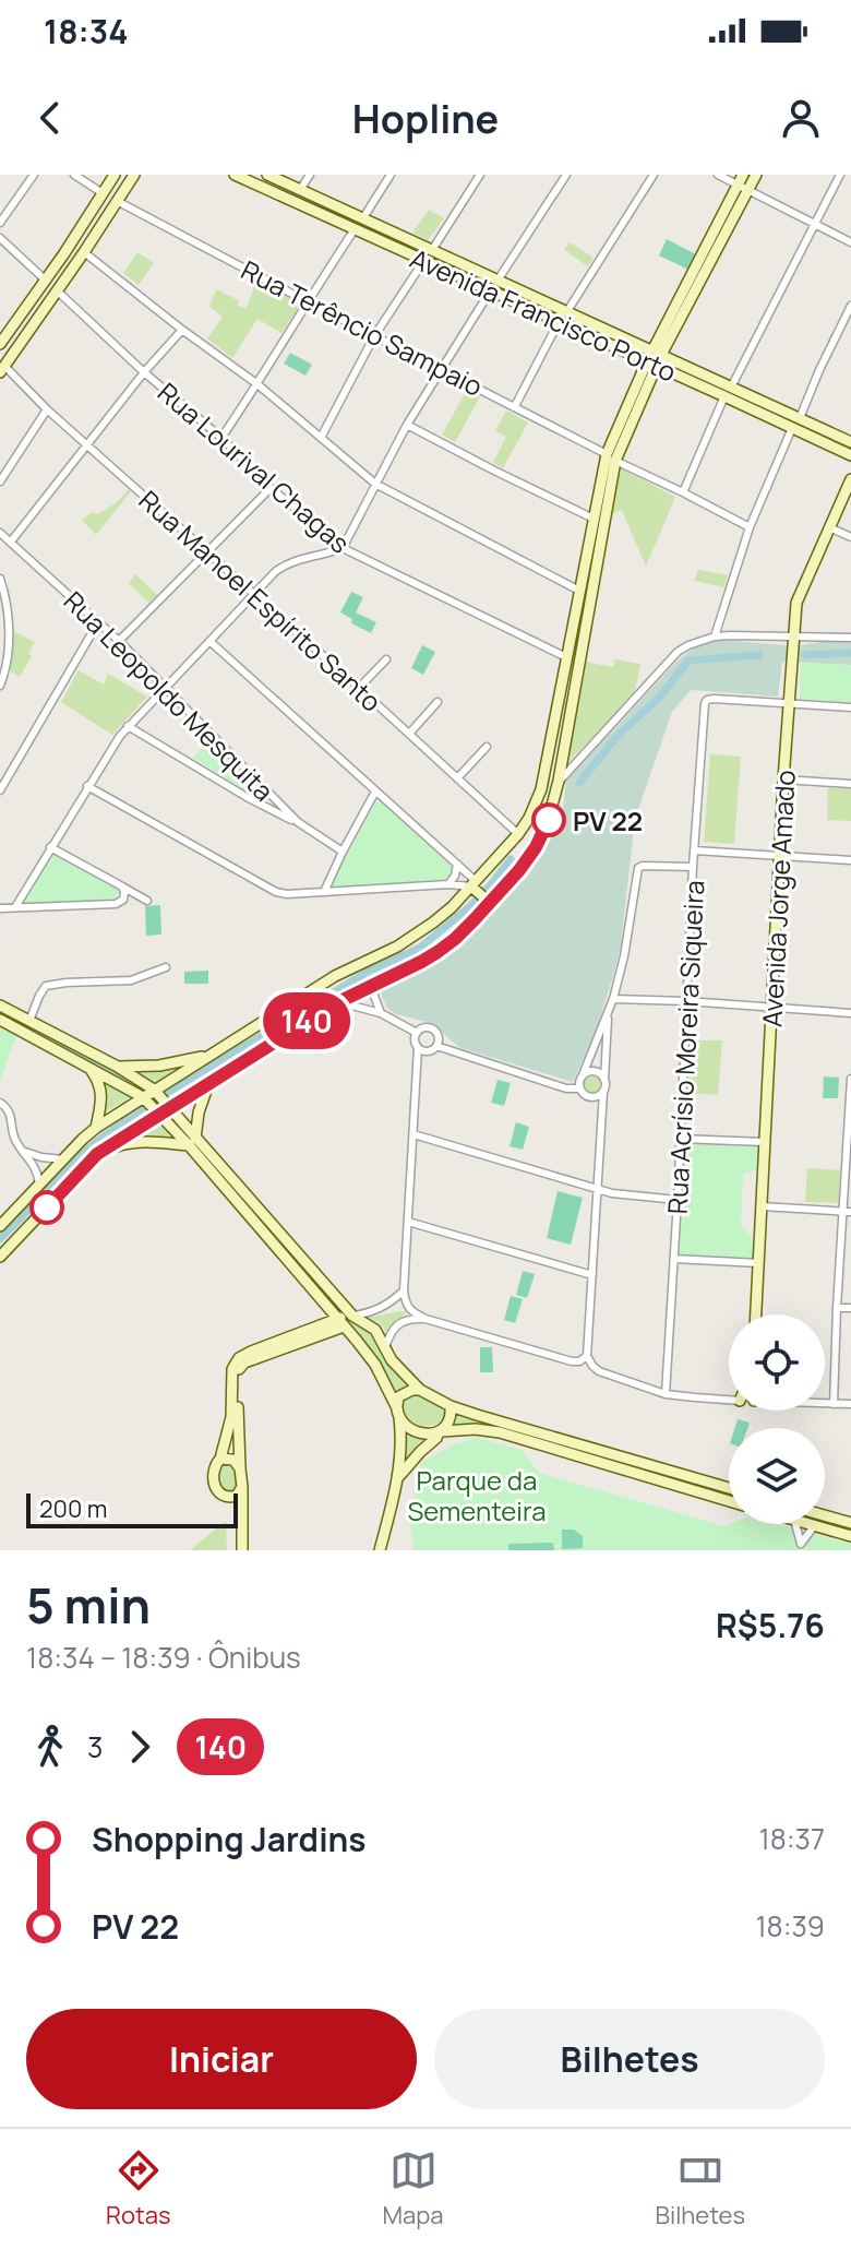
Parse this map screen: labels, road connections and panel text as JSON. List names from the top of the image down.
{
  "streets": {
    "main road": ["Avenida Francisco Porto", "Avenida Jorge Amado"],
    "street": [
      "Rua Terêncio Sampaio",
      "Rua Lourival Chagas",
      "Rua Manoel Espírito Santo",
      "Rua Leopoldo Mesquita",
      "Rua Acrísio Moreira Siqueira"
    ]
  },
  "crossings": [
    ["Avenida Jorge Amado", "Rua Acrísio Moreira Siqueira"]
  ],
  "parks": ["Parque da Sementeira"],
  "places": ["PV 22"],
  "lines": ["bus line 140"],
  "scale_bar": "200 m",
  "page": {
    "status": "18:34",
    "header": "Hopline",
    "on_map": "140",
    "scale": "200 m",
    "heading": ["5 min", "18:34 – 18:39 · Ônibus", "R$5.76"],
    "legs": ["3", "140"],
    "list": [
      {
        "name": "Shopping Jardins",
        "value": "18:37"
      },
      {
        "name": "PV 22",
        "value": "18:39"
      }
    ],
    "buttons": ["Iniciar", "Bilhetes"],
    "tabs": ["Rotas", "Mapa", "Bilhetes"]
  }
}
